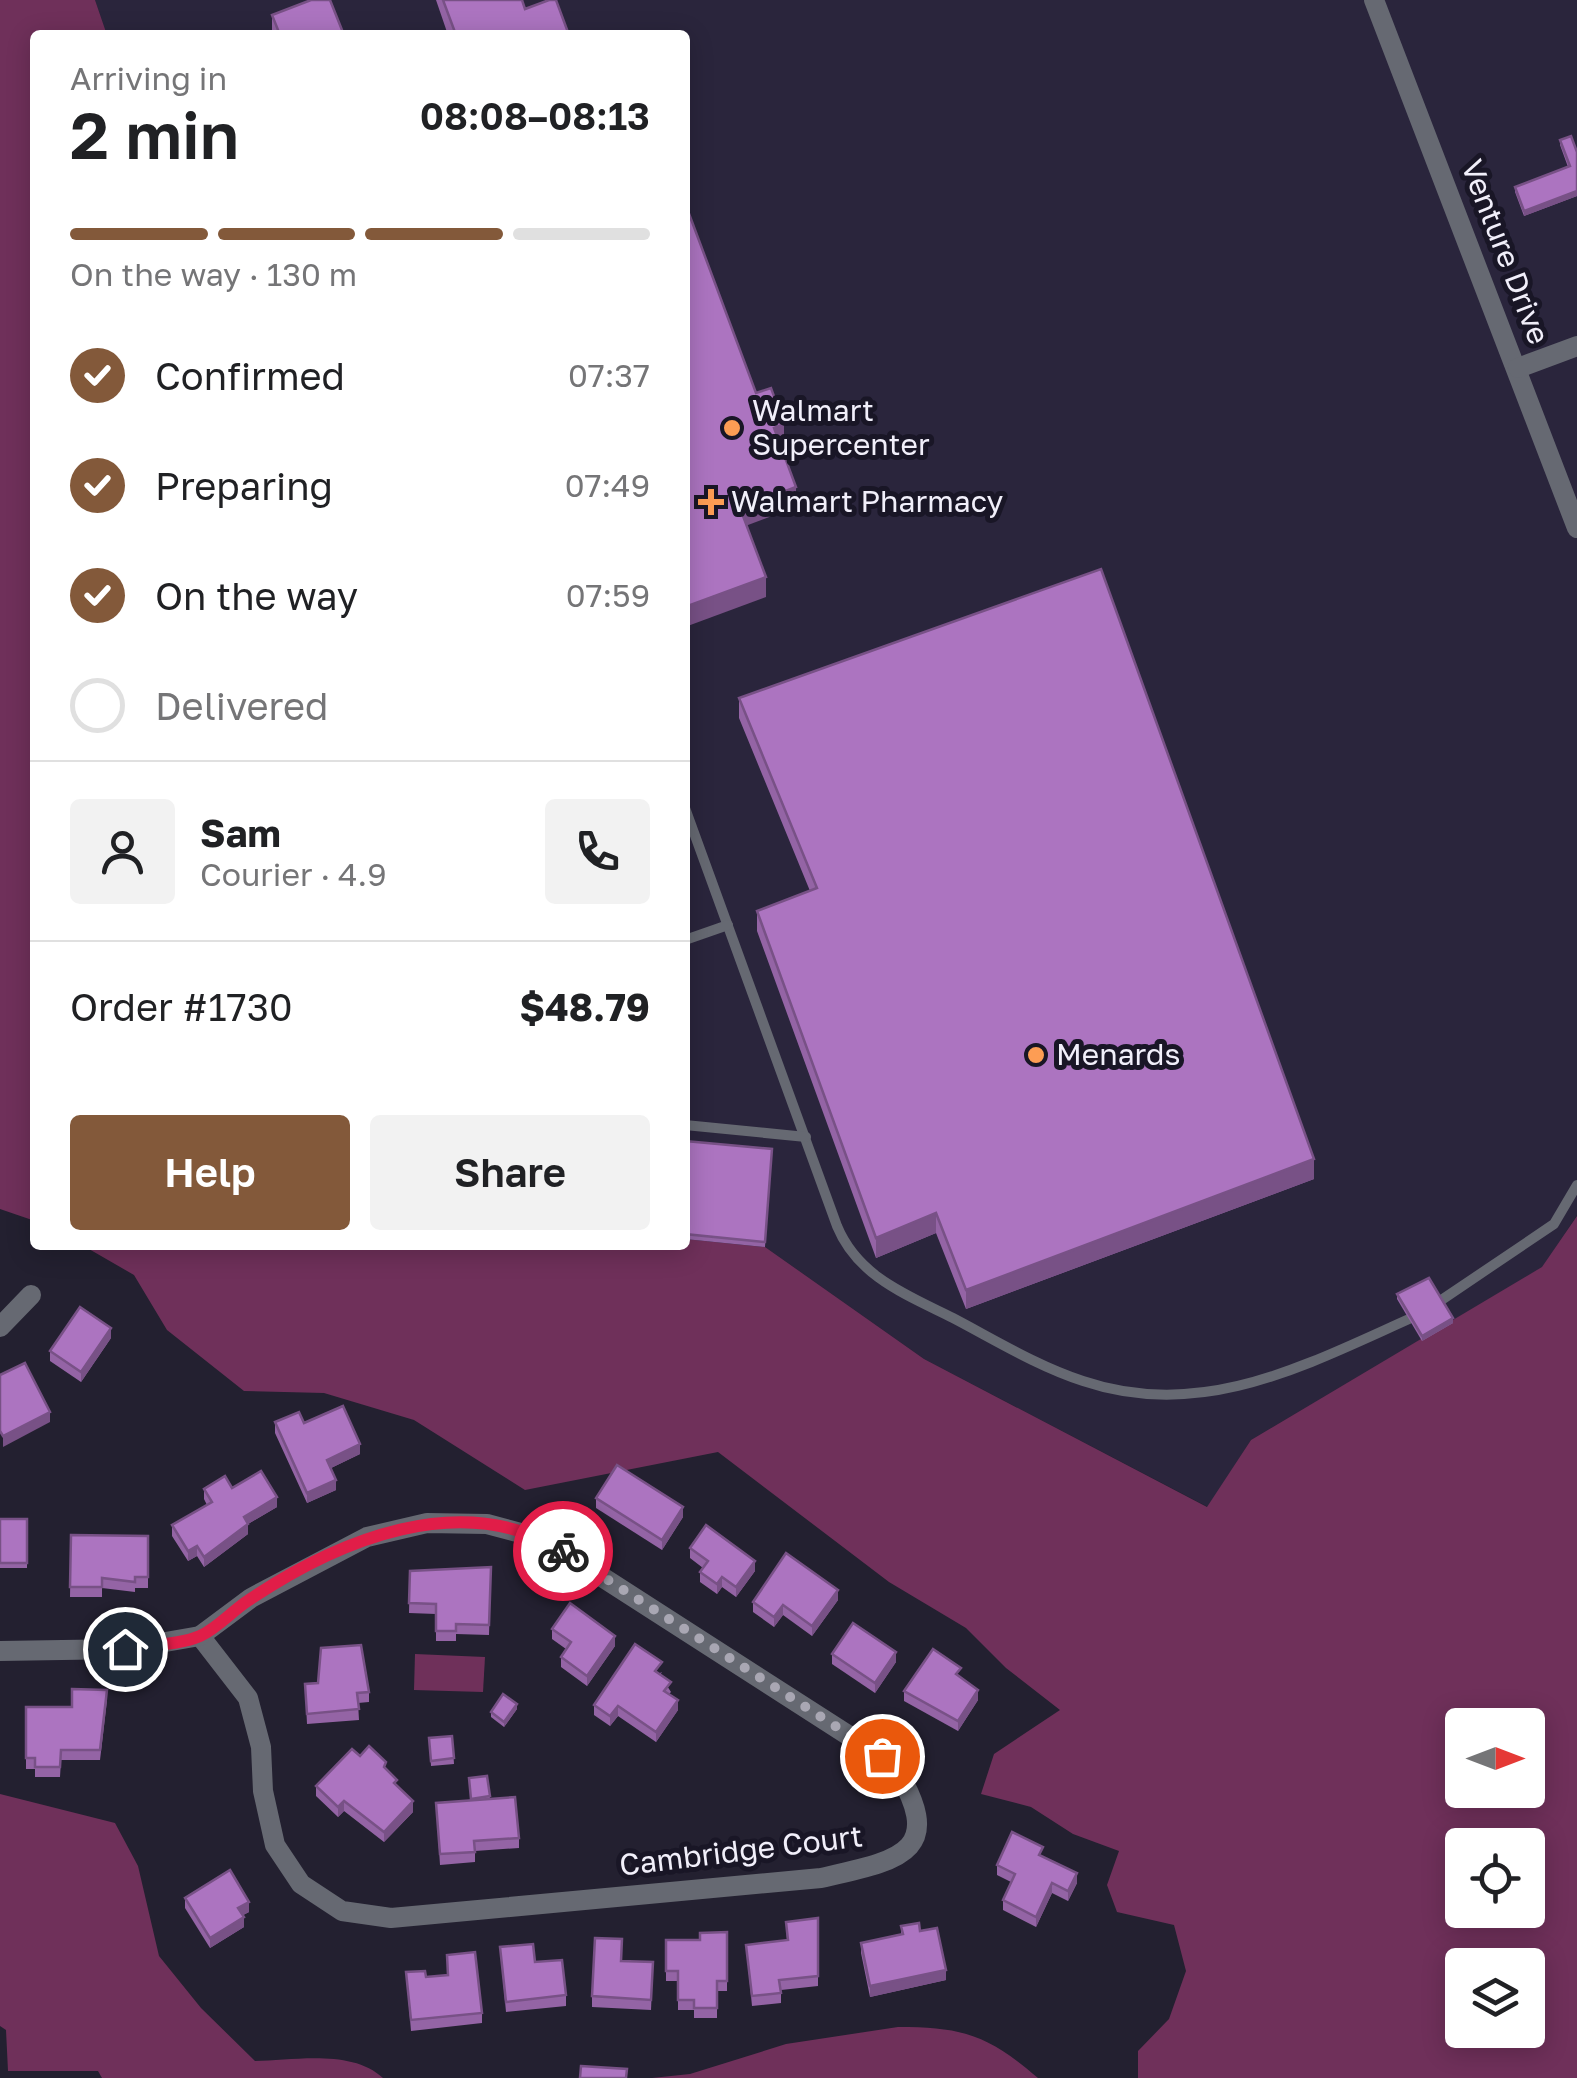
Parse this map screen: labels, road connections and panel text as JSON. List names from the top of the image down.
{
  "streets": {
    "street": ["Venture Drive", "Cambridge Court"]
  },
  "places": {
    "other": ["Walmart Supercenter", "Menards"],
    "health": ["Walmart Pharmacy"]
  },
  "north": "right",
  "page": {
    "heading": ["2 min", "Arriving in", "08:08–08:13"],
    "panel": [
      "Sam",
      "Courier · 4.9",
      "Order #1730",
      "$48.79"
    ],
    "bar": "On the way · 130 m",
    "list": [
      ["Confirmed", "07:37"],
      ["Preparing", "07:49"],
      ["On the way", "07:59"],
      "Delivered"
    ],
    "buttons": ["Help", "Share"]
  }
}
